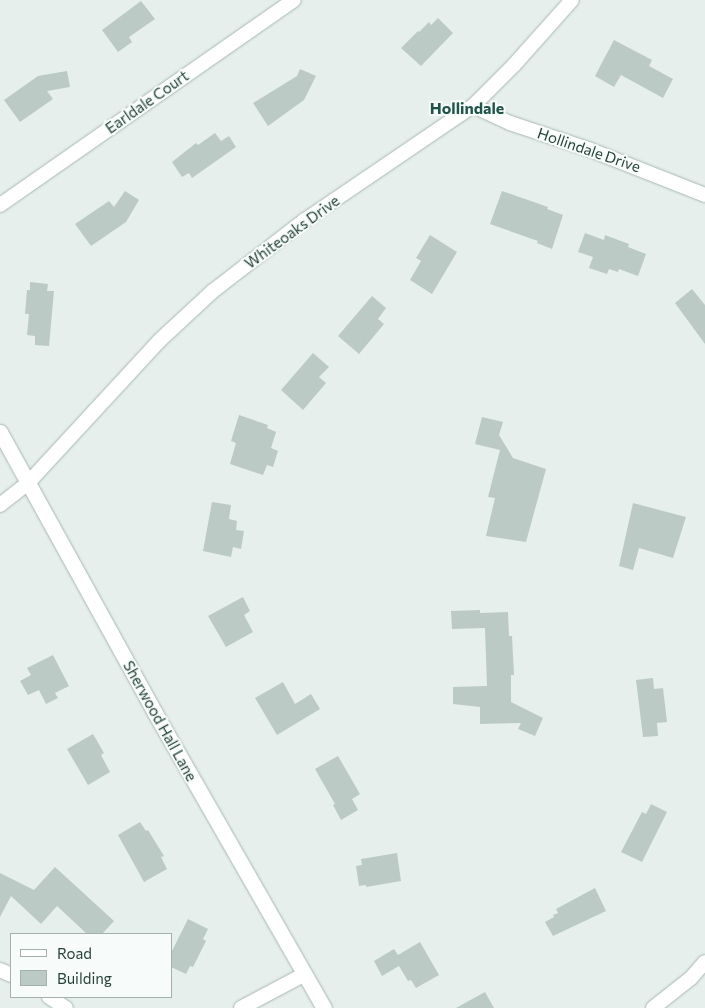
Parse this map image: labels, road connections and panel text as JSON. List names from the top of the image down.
{
  "streets": {
    "main road": ["Sherwood Hall Lane"],
    "street": ["Earldale Court", "Hollindale Drive", "Whiteoaks Drive"]
  },
  "crossings": [
    ["Hollindale Drive", "Whiteoaks Drive"],
    ["Whiteoaks Drive", "Sherwood Hall Lane"]
  ],
  "districts": ["Hollindale"],
  "legend": ["Road", "Building"]
}
